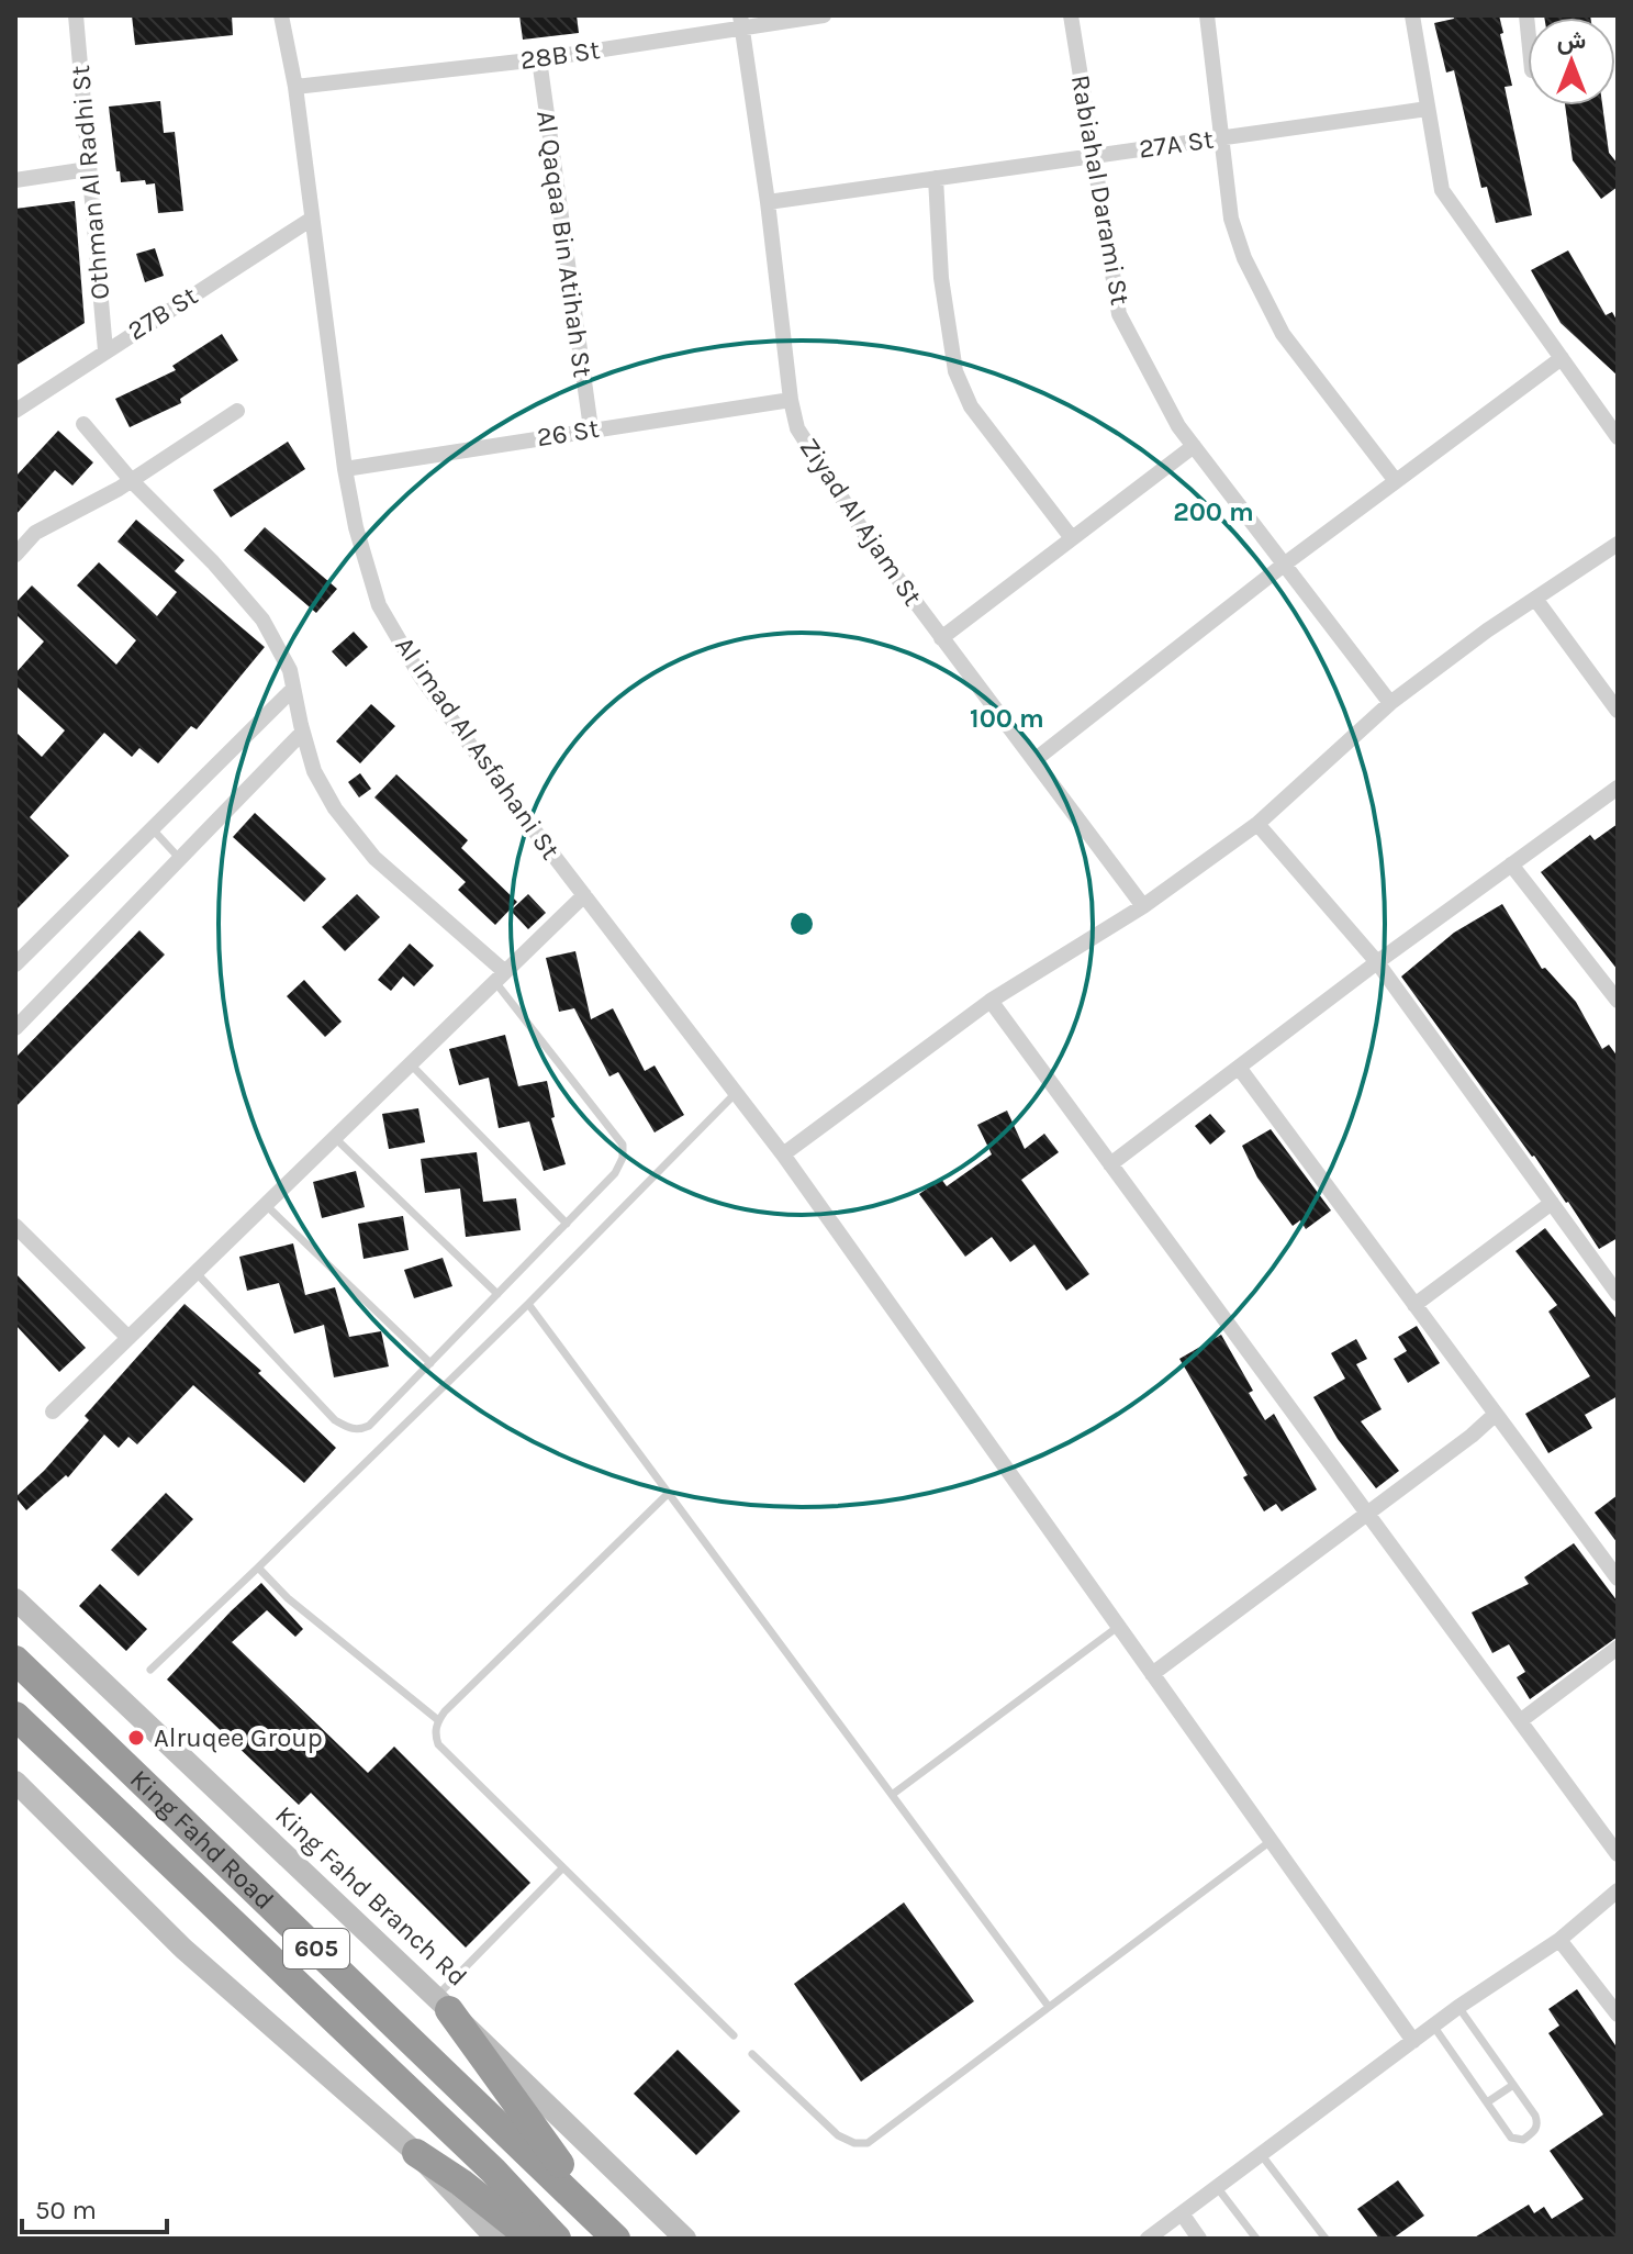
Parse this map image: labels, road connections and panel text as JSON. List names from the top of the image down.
{
  "streets": {
    "highway": ["King Fahd Road", "605"],
    "main road": ["King Fahd Branch Rd"],
    "street": [
      "28B St",
      "27A St",
      "Othman Al Radhi St",
      "Rabiahal Darami St",
      "Al Qaqaa Bin Atihah St",
      "27B St",
      "26 St",
      "Ziyad Al Ajam St",
      "Al imad Al Asfahani St"
    ]
  },
  "crossings": [
    ["28B St", "Al Qaqaa Bin Atihah St"],
    ["28B St", "Ziyad Al Ajam St"],
    ["28B St", "Al imad Al Asfahani St"],
    ["27A St", "Rabiahal Darami St"],
    ["27A St", "Ziyad Al Ajam St"],
    ["Othman Al Radhi St", "27B St"],
    ["Al Qaqaa Bin Atihah St", "26 St"],
    ["27B St", "Al imad Al Asfahani St"],
    ["26 St", "Ziyad Al Ajam St"],
    ["26 St", "Al imad Al Asfahani St"]
  ],
  "places": ["Alruqee Group"],
  "scale_bar": "50 m",
  "north": "top",
  "rings": ["200 m", "100 m"]
}
